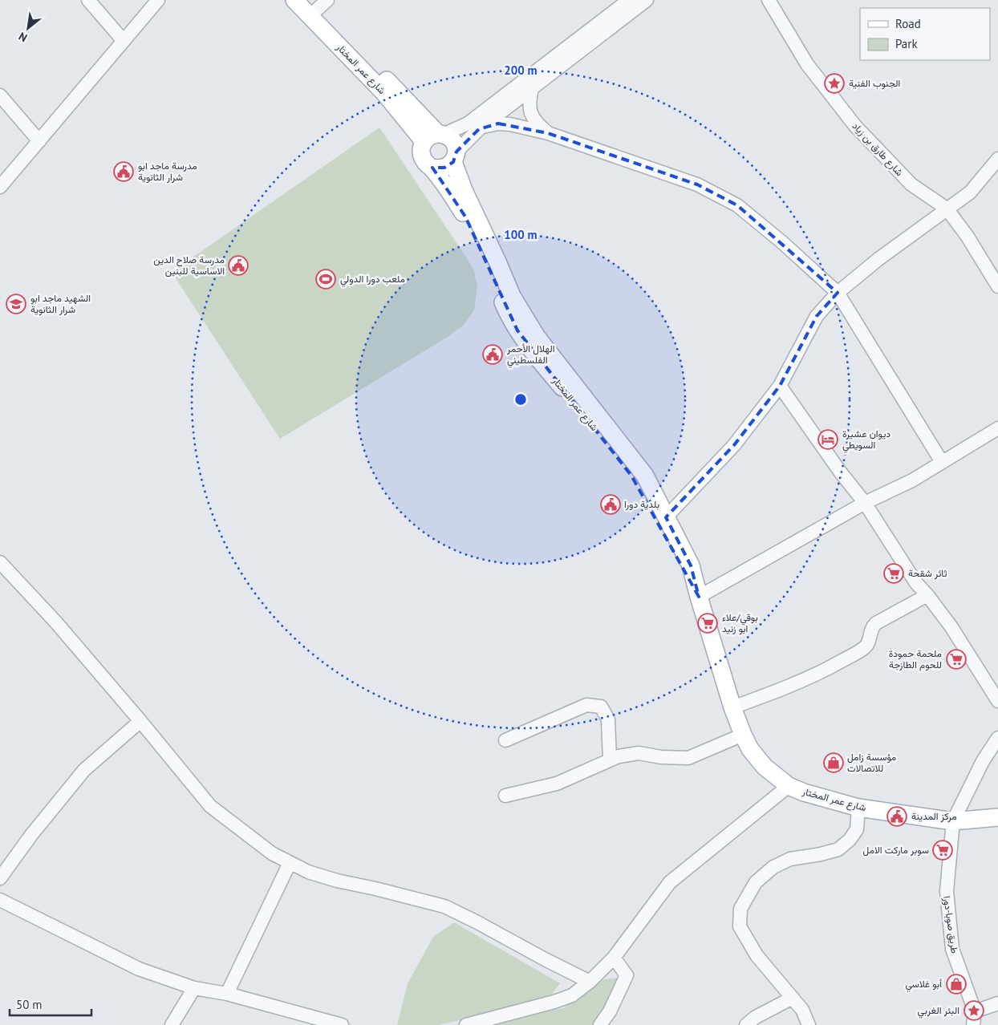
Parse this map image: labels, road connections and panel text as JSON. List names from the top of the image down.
{
  "streets": {
    "main road": ["شارع عمر المختار"],
    "street": ["شارع طارق بن زياد", "طريق صوبا-دورا"]
  },
  "crossings": [
    ["شارع عمر المختار", "طريق صوبا-دورا"]
  ],
  "places": {
    "place": ["الجنوب الفنية", "البئر الغربي"],
    "public building": [
      "مدرسة ماجد ابو شرار الثانوية",
      "مدرسة صلاح الدين الاساسية للبنين",
      "الهلال الأحمر الفلسطيني",
      "بلدية دورا",
      "مركز المدينة"
    ],
    "sports": ["ملعب دورا الدولي"],
    "school or university": ["الشهيد ماجد ابو شرار الثانوية"],
    "hotel": ["ديوان عشيرة السويطي"],
    "supermarket": [
      "ثائر شقحة",
      "بوقي/علاء ابو زنيد",
      "ملحمة حمودة للحوم الطازجة",
      "سوبر ماركت الامل"
    ],
    "shop": ["مؤسسة زامل للاتصالات", "أبو غلاسي"]
  },
  "legend": ["Road", "Park"],
  "scale_bar": "50 m",
  "north": "bottom left",
  "rings": ["200 m", "100 m"]
}
